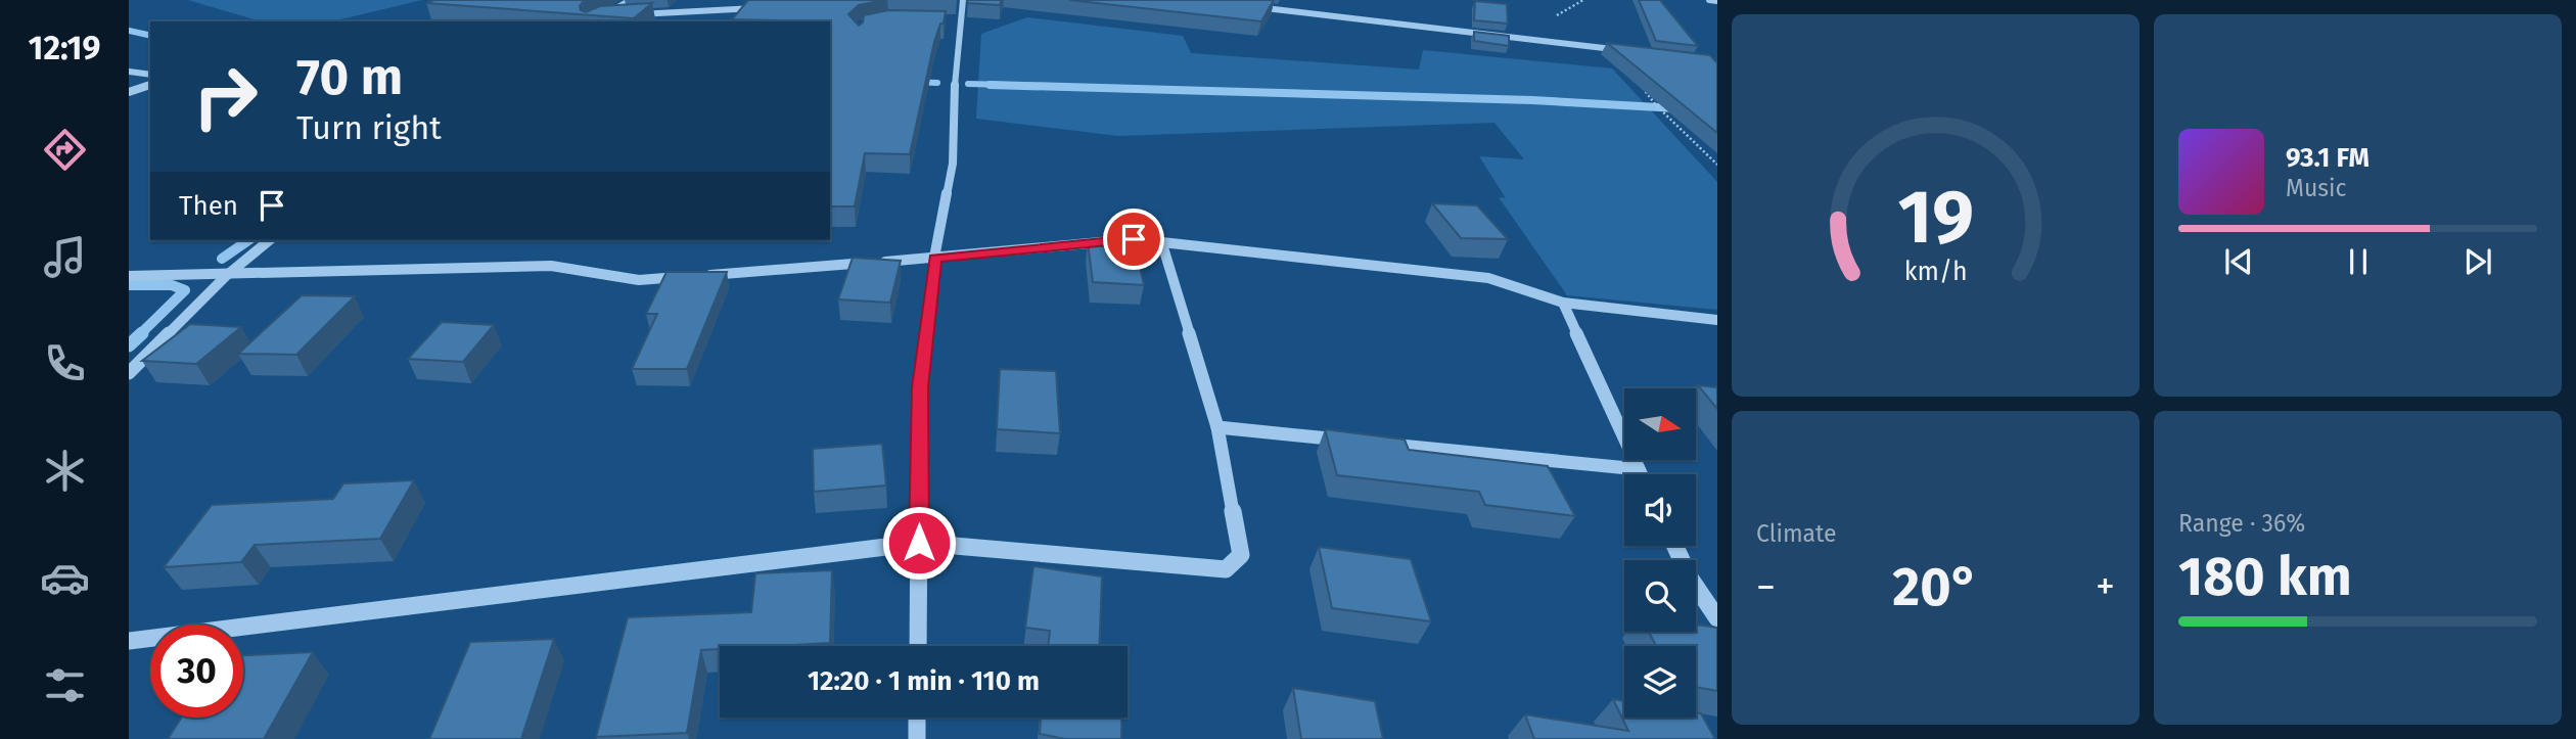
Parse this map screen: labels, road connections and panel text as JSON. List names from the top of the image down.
{
  "north": "right",
  "page": {
    "tabs": "12:19",
    "turn": ["70 m", "Turn right"],
    "song": ["93.1 FM", "Music"],
    "then": "Then",
    "tile": [
      "Climate",
      ["Range · 36%", "180 km"]
    ],
    "heat": ["−", "20°", "+"],
    "limit": "30",
    "trip": "12:20 · 1 min · 110 m",
    "gauge": ["19", "km/h"]
  }
}
